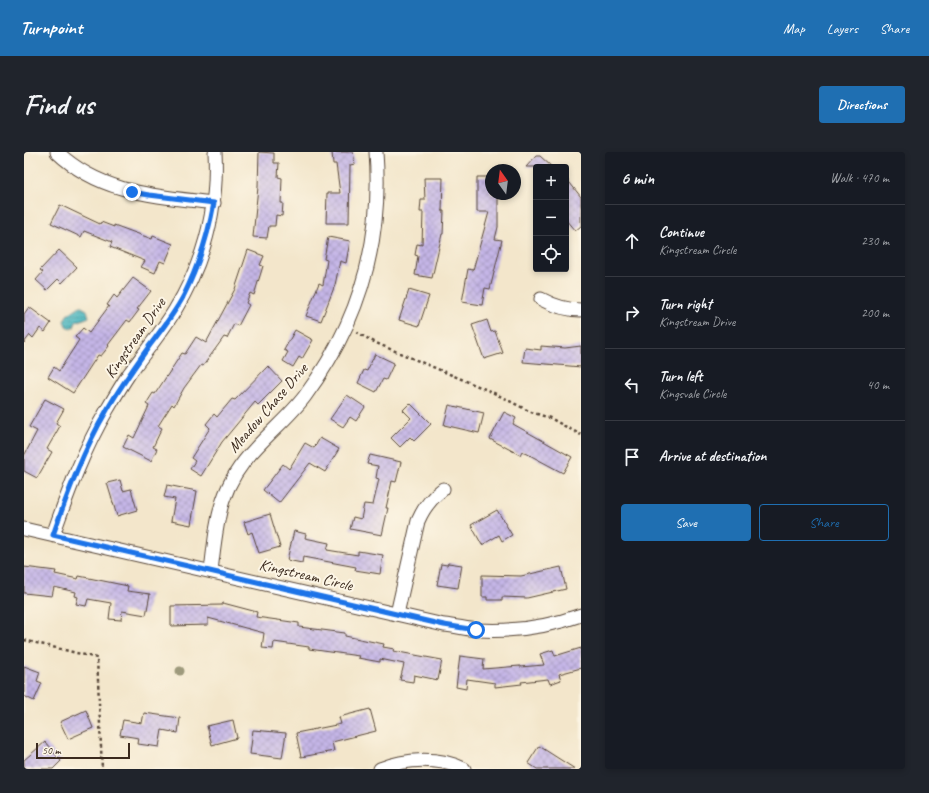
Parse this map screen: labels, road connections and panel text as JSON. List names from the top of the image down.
{
  "streets": {
    "street": ["Kingstream Drive", "Meadow Chase Drive", "Kingstream Circle"]
  },
  "crossings": [
    ["Kingstream Drive", "Kingstream Circle"],
    ["Meadow Chase Drive", "Kingstream Circle"]
  ],
  "scale_bar": "50 m",
  "north": "top",
  "page": {
    "header": "Turnpoint",
    "nav": ["Map", "Layers", "Share"],
    "buttons": [
      "Directions",
      ["Save", "Share"]
    ],
    "title": "Find us",
    "heading": ["6 min", "Walk · 470 m"],
    "map_buttons": ["+", "−"],
    "list": [
      ["Continue", "Kingstream Circle", "230 m"],
      ["Turn right", "Kingstream Drive", "200 m"],
      ["Turn left", "Kingsvale Circle", "40 m"],
      "Arrive at destination"
    ],
    "scale": "50 m"
  }
}
